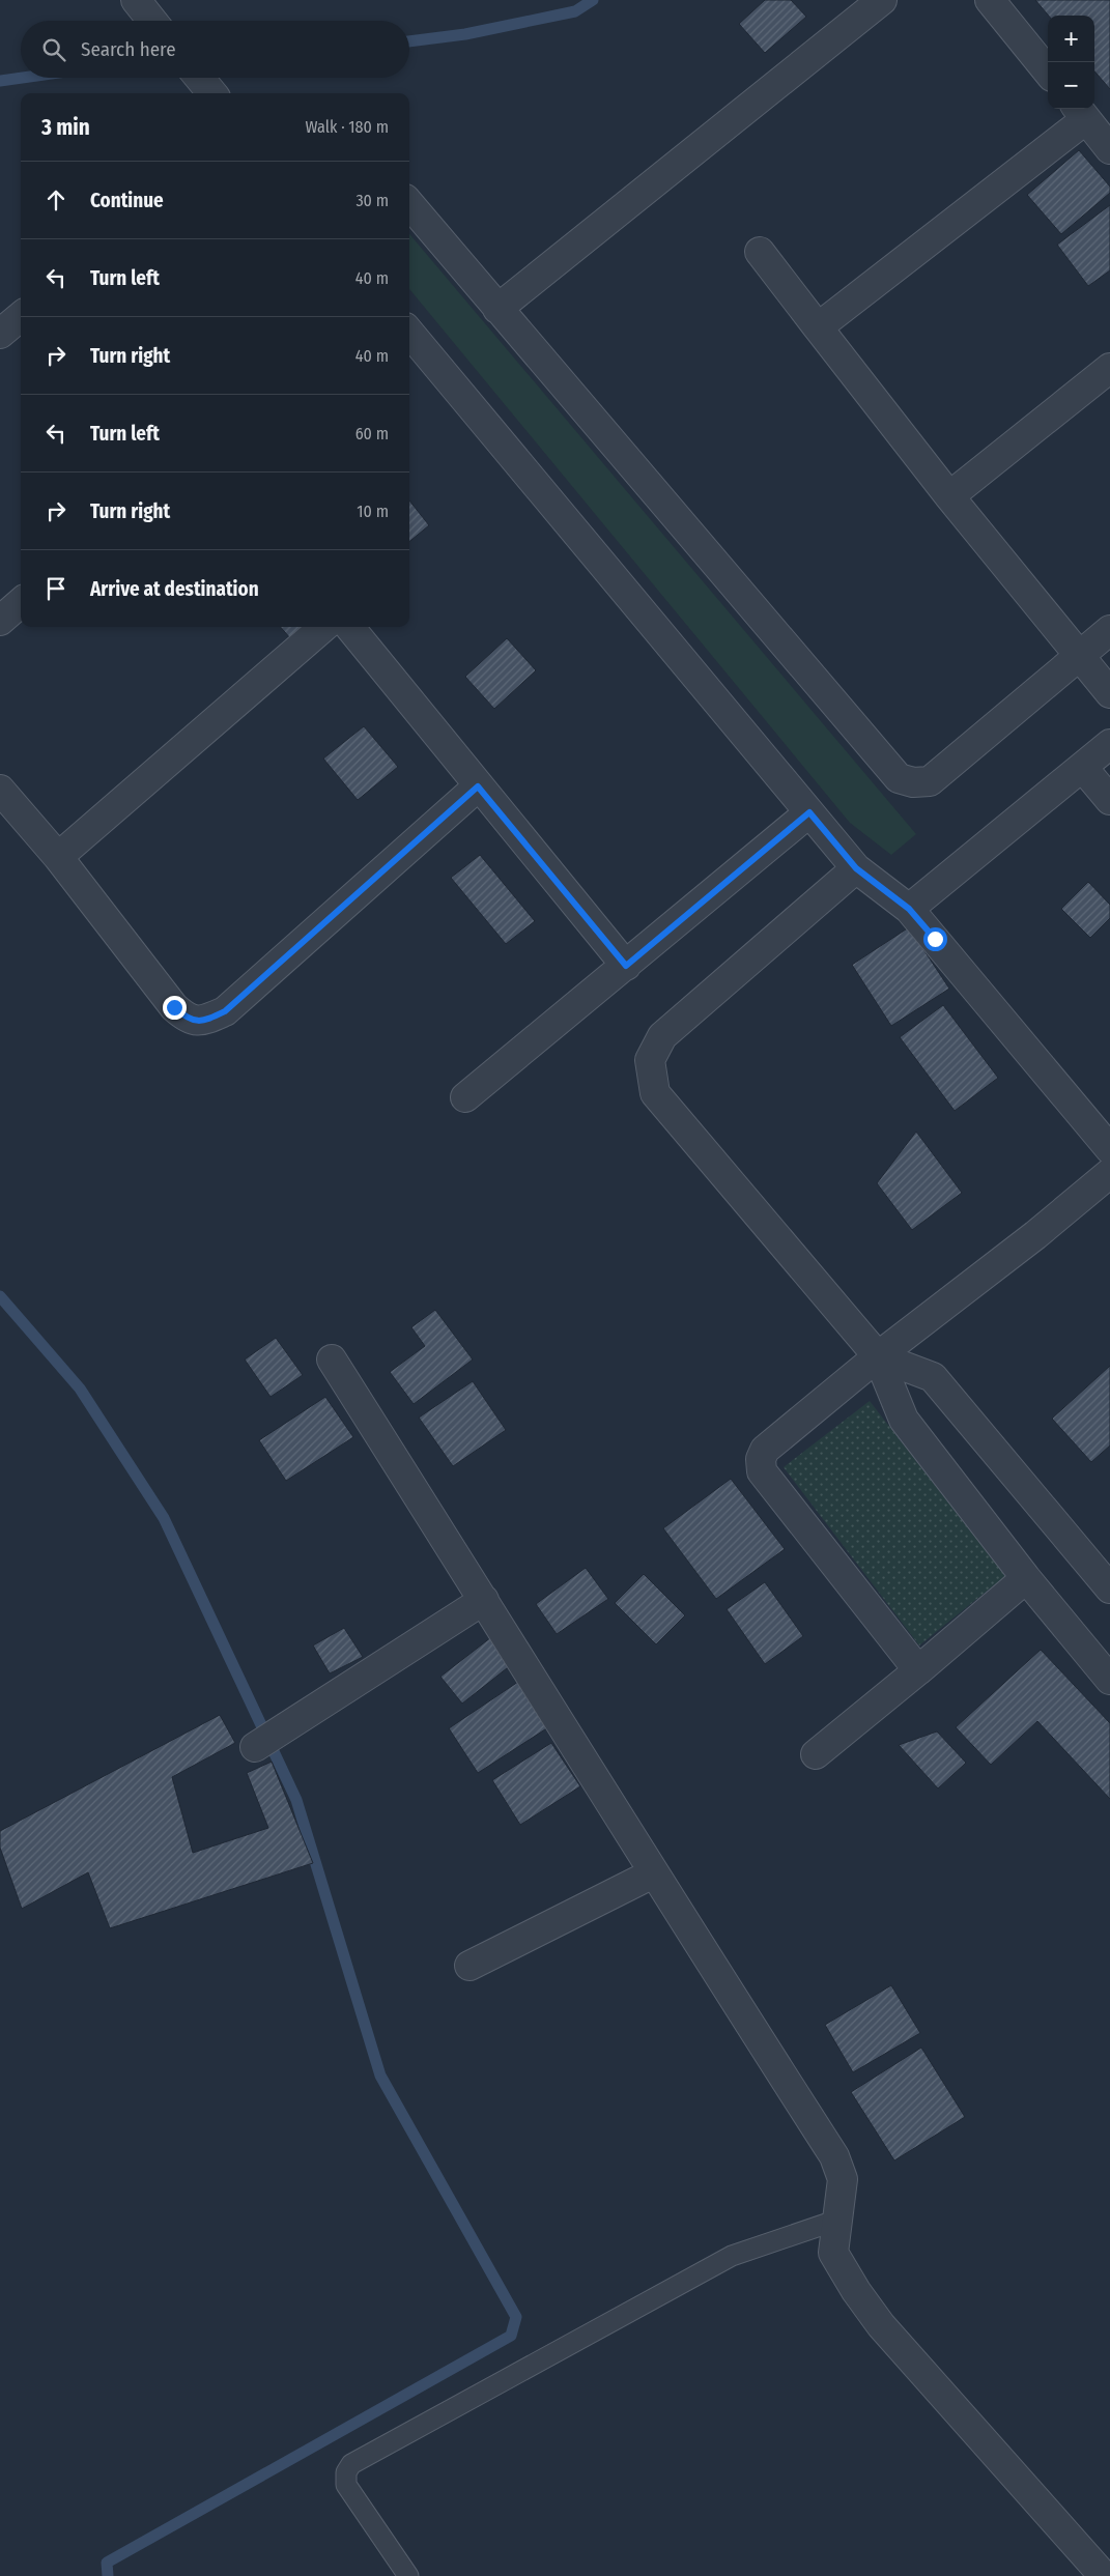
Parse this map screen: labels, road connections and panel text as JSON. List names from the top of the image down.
{
  "page": {
    "map_buttons": ["+", "−"],
    "search": "Search here",
    "heading": ["3 min", "Walk · 180 m"],
    "list": [
      ["Continue", "30 m"],
      ["Turn left", "40 m"],
      ["Turn right", "40 m"],
      ["Turn left", "60 m"],
      ["Turn right", "10 m"],
      "Arrive at destination"
    ]
  }
}
